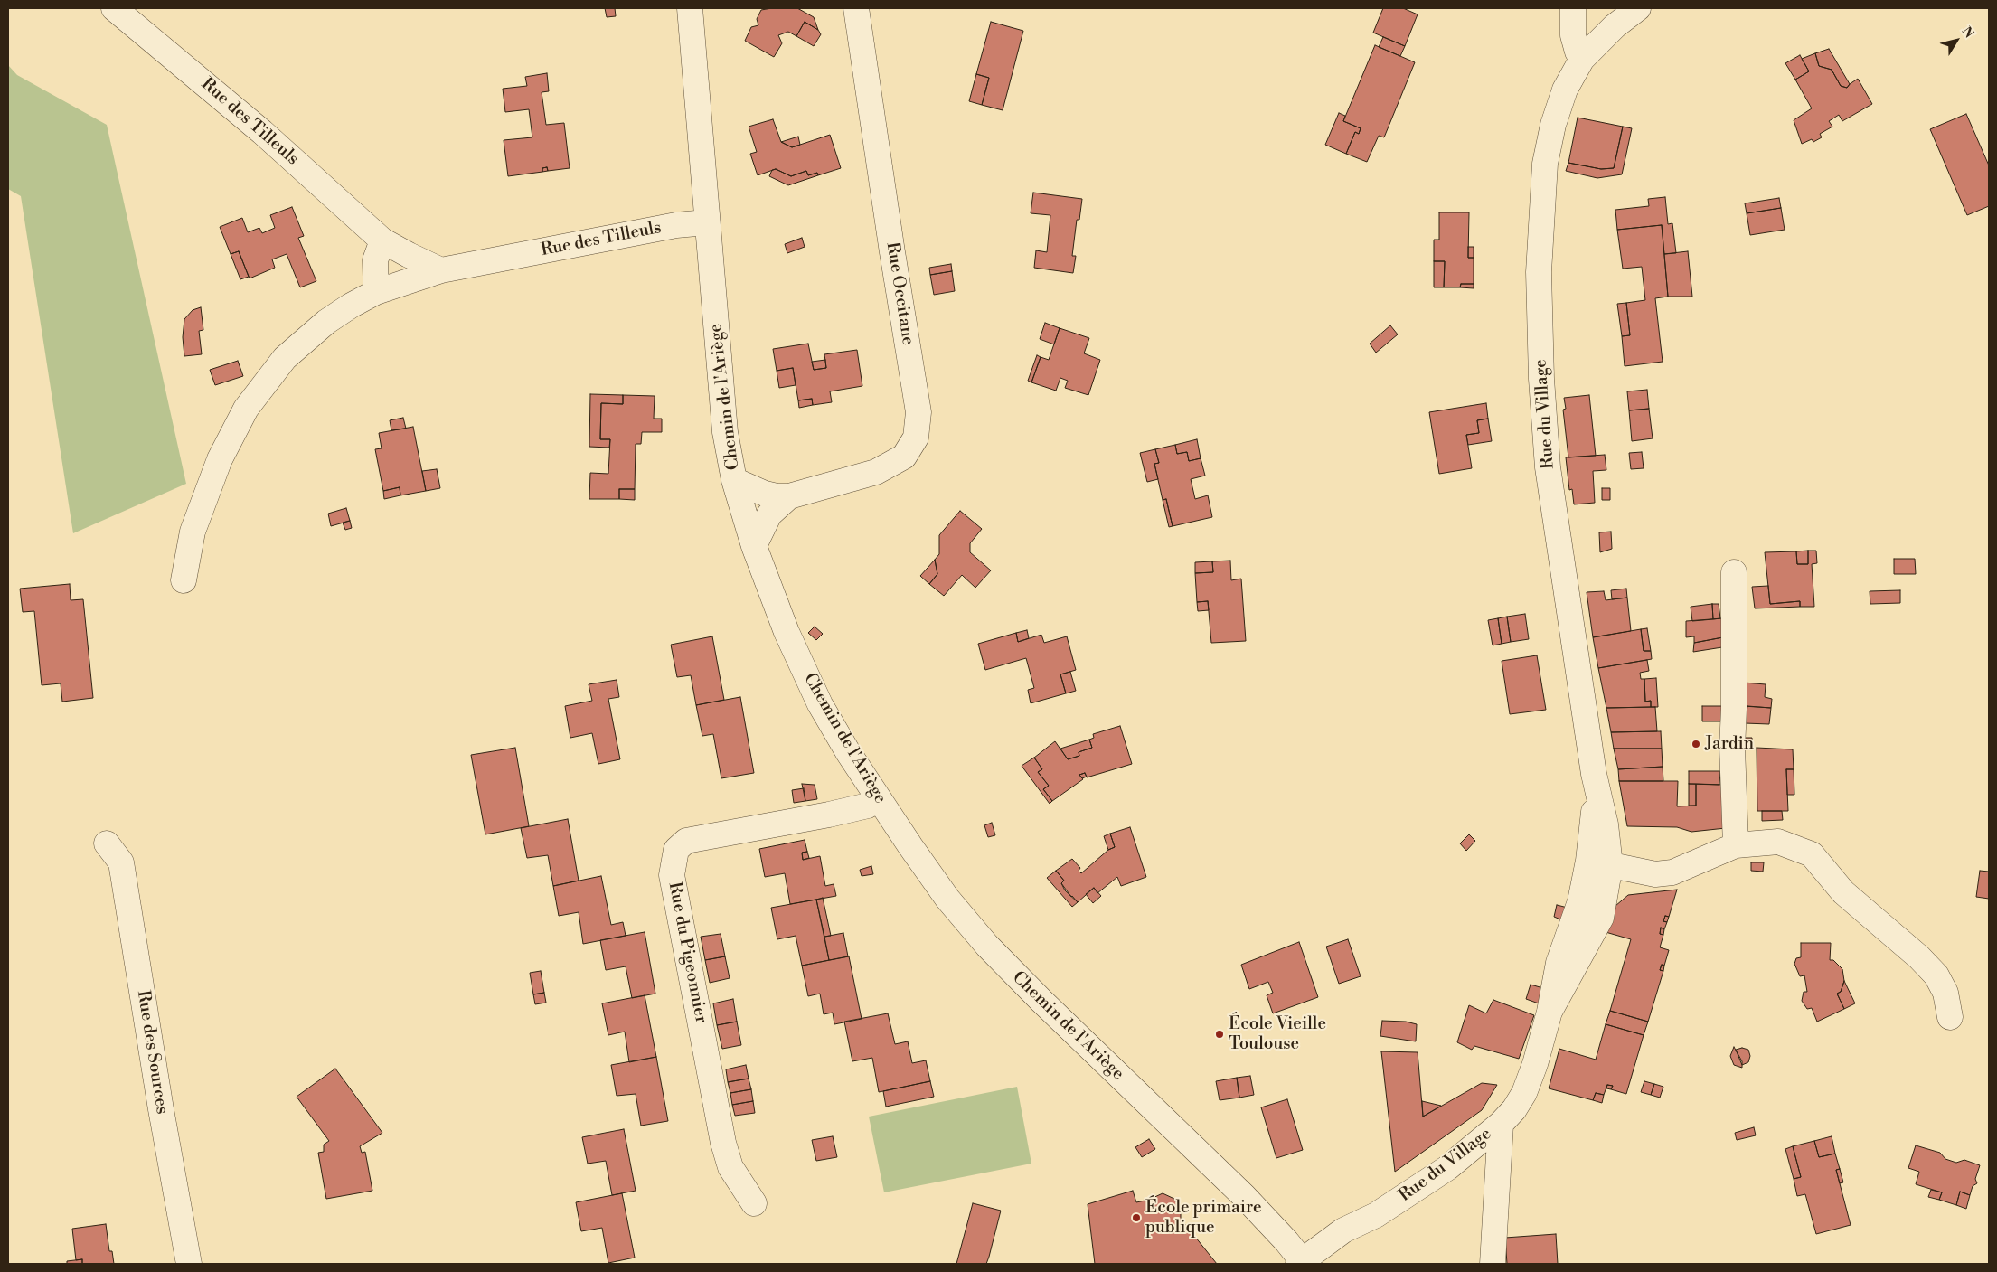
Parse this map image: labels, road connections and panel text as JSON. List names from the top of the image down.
{
  "streets": {
    "street": [
      "Rue des Tilleuls",
      "Rue Occitane",
      "Chemin de l'Ariège",
      "Rue du Village",
      "Rue du Pigeonnier",
      "Rue des Sources"
    ]
  },
  "crossings": [
    ["Rue des Tilleuls", "Chemin de l'Ariège"],
    ["Rue Occitane", "Chemin de l'Ariège"],
    ["Chemin de l'Ariège", "Rue du Village"],
    ["Chemin de l'Ariège", "Rue du Pigeonnier"]
  ],
  "places": ["Jardin", "École Vieille Toulouse", "École primaire publique"],
  "north": "top right"
}
